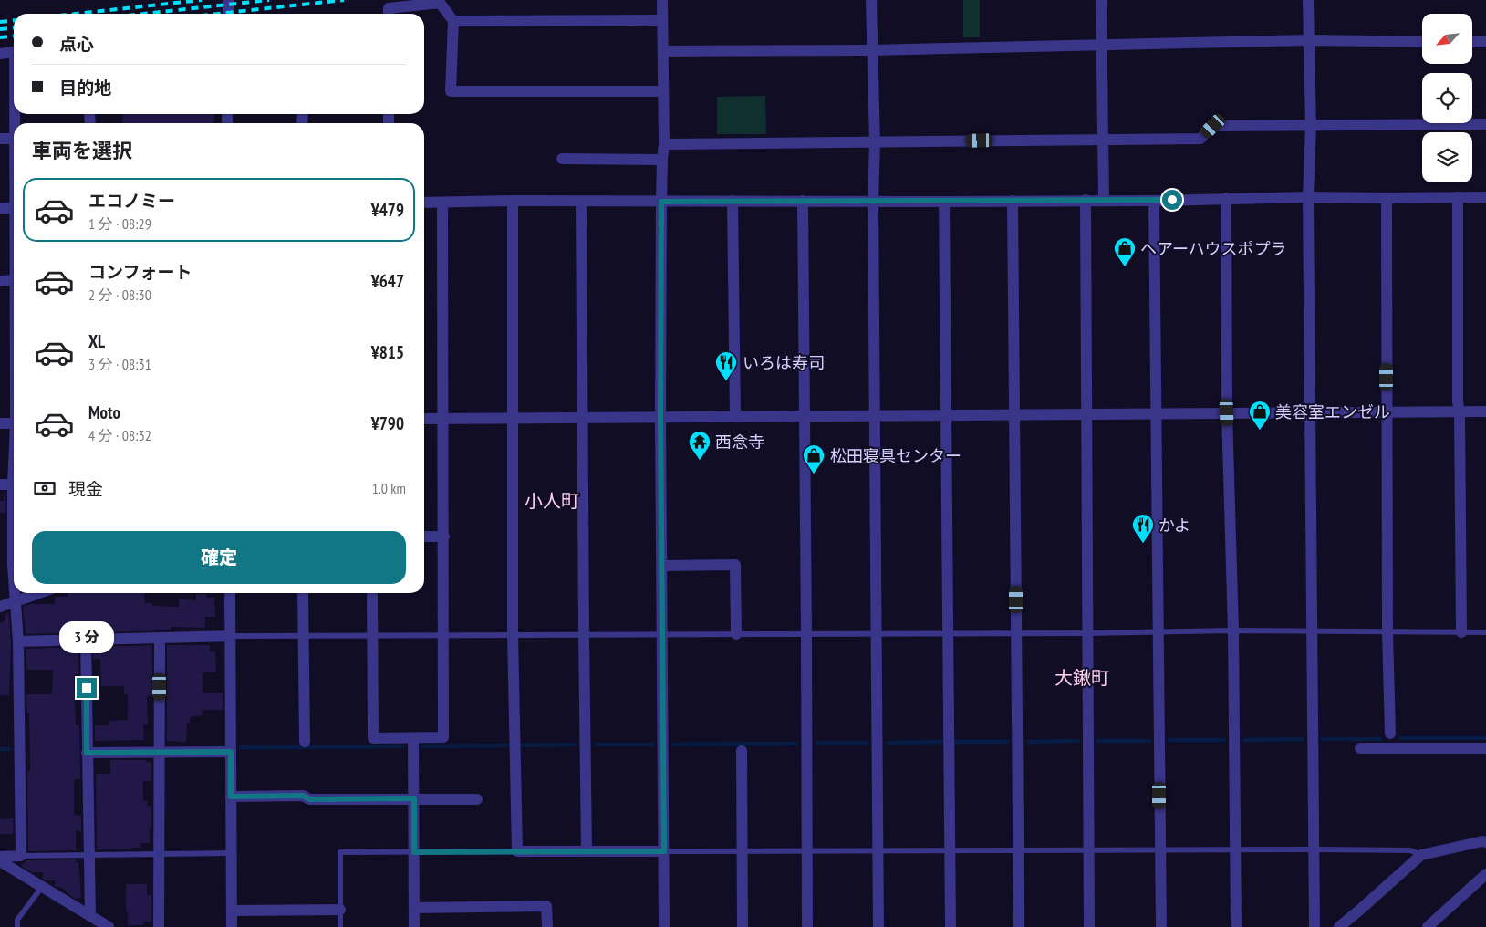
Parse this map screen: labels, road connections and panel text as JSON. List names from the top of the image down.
{
  "districts": ["小人町", "大鍬町"],
  "places": {
    "shop": ["ヘアーハウスポプラ", "美容室エンゼル", "松田寝具センター"],
    "restaurant": ["いろは寿司", "かよ"],
    "temple": ["西念寺"]
  },
  "north": "bottom left",
  "page": {
    "banner": ["点心", "目的地"],
    "heading": "車両を選択",
    "list": [
      {
        "name": "エコノミー",
        "note": "1 分 · 08:29",
        "value": "¥479"
      },
      {
        "name": "コンフォート",
        "note": "2 分 · 08:30",
        "value": "¥647"
      },
      {
        "name": "XL",
        "note": "3 分 · 08:31",
        "value": "¥815"
      },
      {
        "name": "Moto",
        "note": "4 分 · 08:32",
        "value": "¥790"
      }
    ],
    "pay": ["現金", "1.0 km"],
    "buttons": "確定",
    "bubble": "3 分"
  }
}
